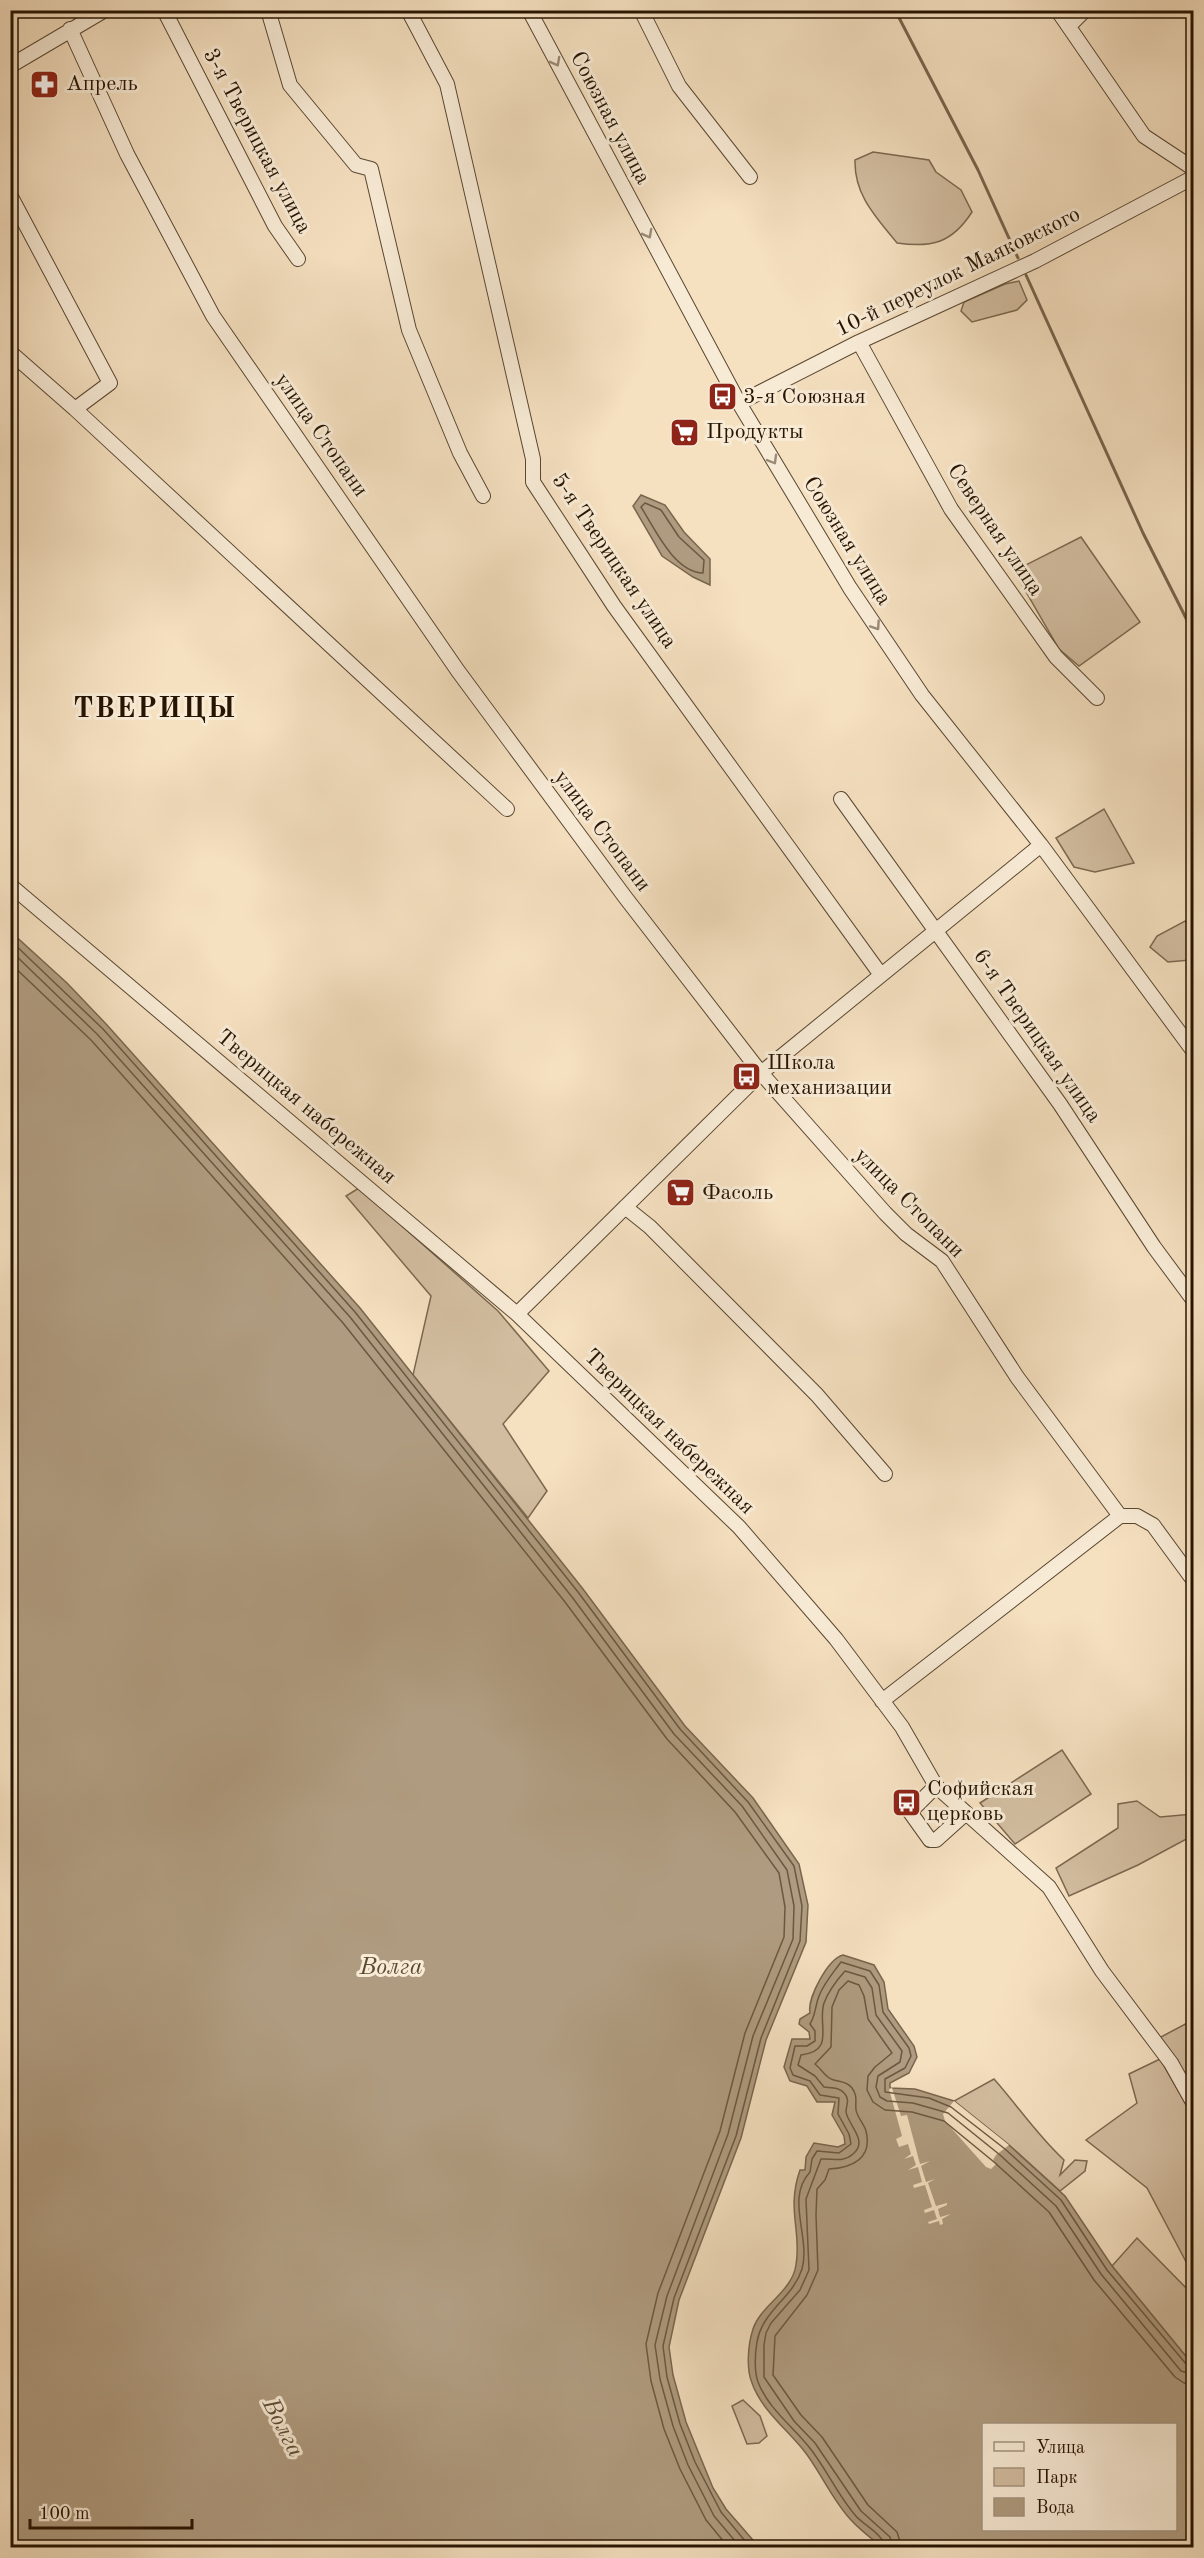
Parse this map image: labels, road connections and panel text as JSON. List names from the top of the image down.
{
  "streets": {
    "street": [
      "Союзная улица",
      "3-я Тверицкая улица",
      "10-й переулок Маяковского",
      "улица Стопани",
      "Северная улица",
      "5-я Тверицкая улица",
      "6-я Тверицкая улица",
      "Тверицкая набережная"
    ]
  },
  "crossings": [
    ["Союзная улица", "10-й переулок Маяковского"],
    ["10-й переулок Маяковского", "Северная улица"]
  ],
  "one_way": ["Союзная улица"],
  "districts": ["ТВЕРИЦЫ"],
  "water": ["Волга"],
  "places": {
    "pharmacy": ["Апрель"],
    "bus stop": ["3-я Союзная", "Школа механизации", "Софийская церковь"],
    "supermarket": ["Продукты", "Фасоль"]
  },
  "legend": ["Улица", "Парк", "Вода"],
  "scale_bar": "100 m"
}
